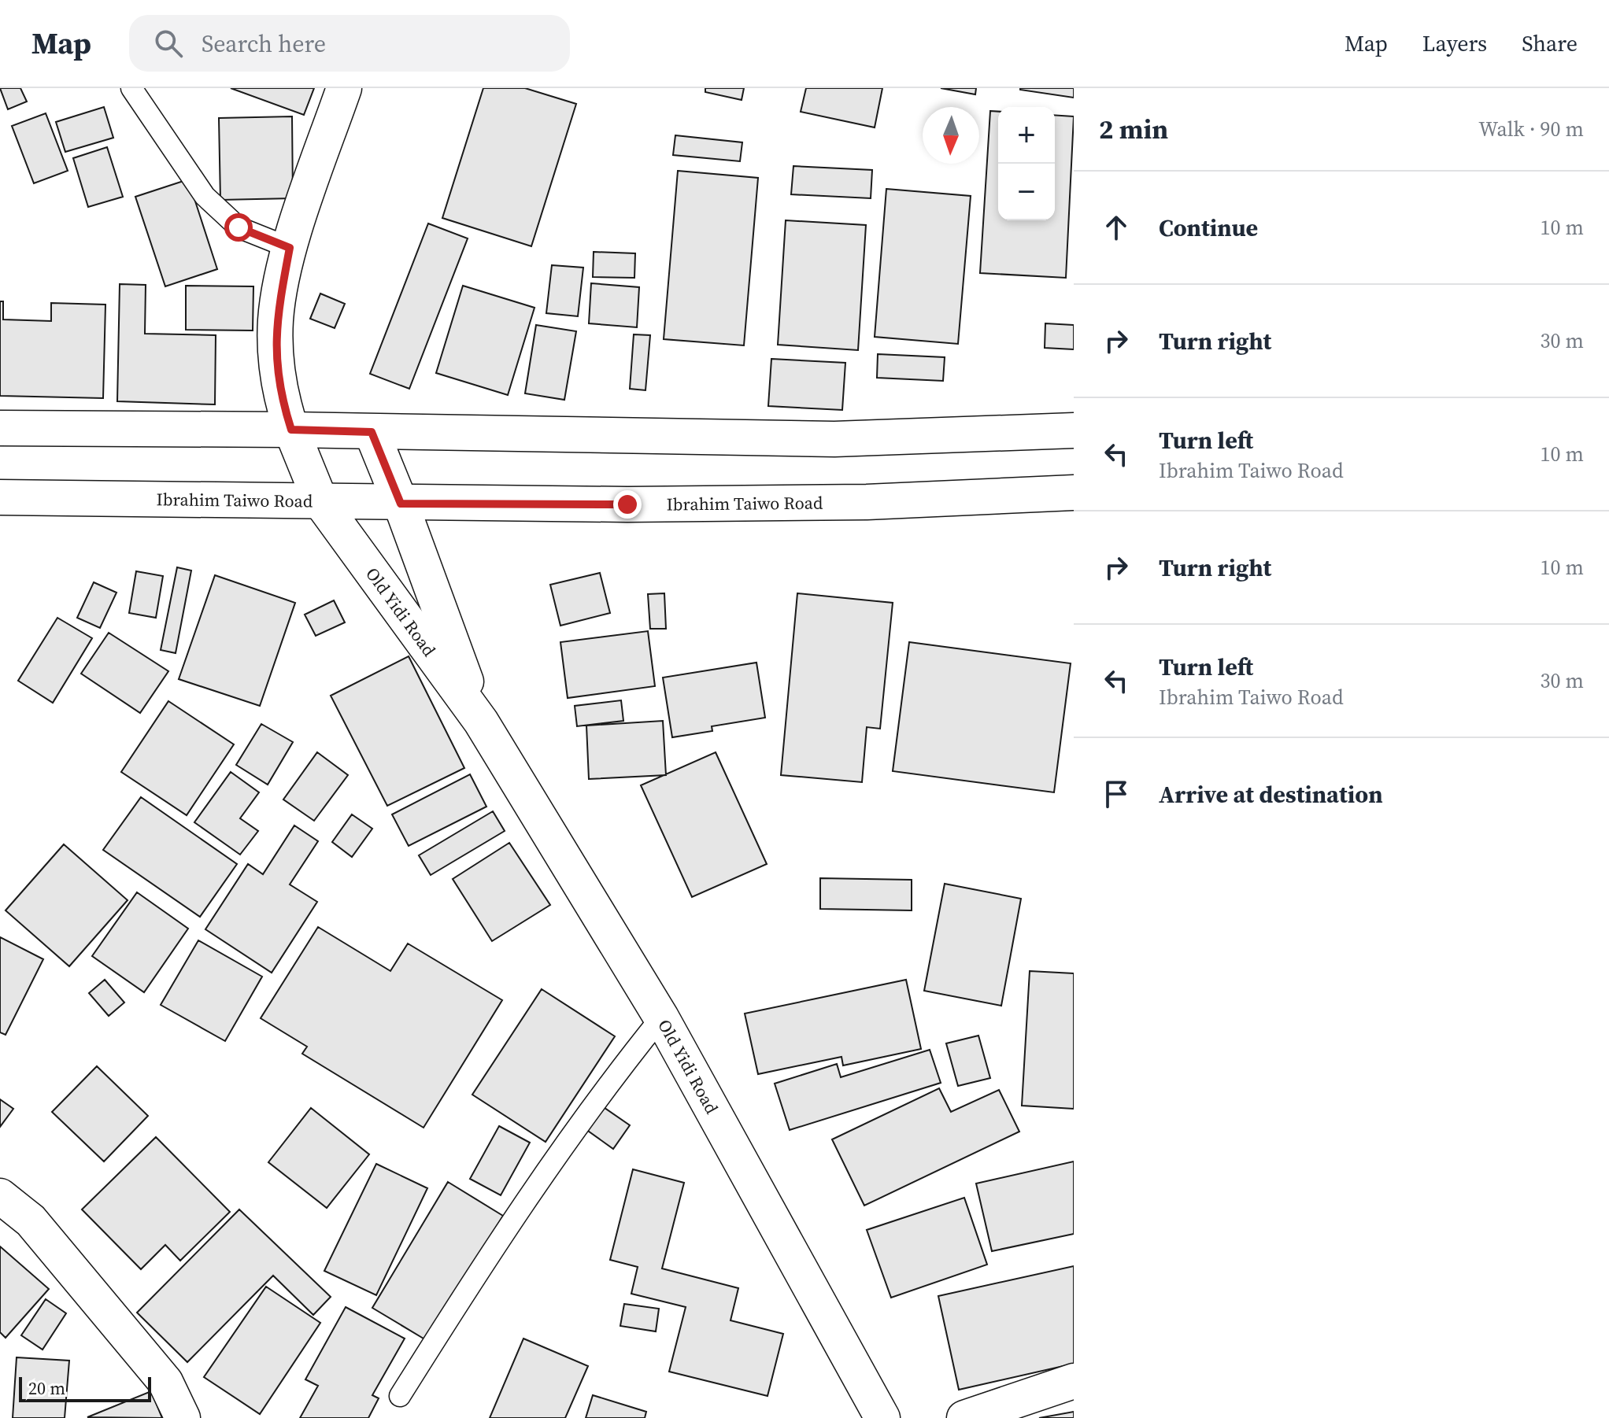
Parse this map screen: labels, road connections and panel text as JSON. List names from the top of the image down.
{
  "streets": {
    "main road": ["Ibrahim Taiwo Road", "Old Yidi Road"]
  },
  "crossings": [
    ["Ibrahim Taiwo Road", "Old Yidi Road"]
  ],
  "scale_bar": "20 m",
  "north": "bottom",
  "page": {
    "header": "Map",
    "search": "Search here",
    "nav": ["Map", "Layers", "Share"],
    "heading": ["2 min", "Walk · 90 m"],
    "map_buttons": ["+", "−"],
    "list": [
      ["Continue", "10 m"],
      ["Turn right", "30 m"],
      ["Turn left", "Ibrahim Taiwo Road", "10 m"],
      ["Turn right", "10 m"],
      ["Turn left", "Ibrahim Taiwo Road", "30 m"],
      "Arrive at destination"
    ],
    "scale": "20 m"
  }
}
